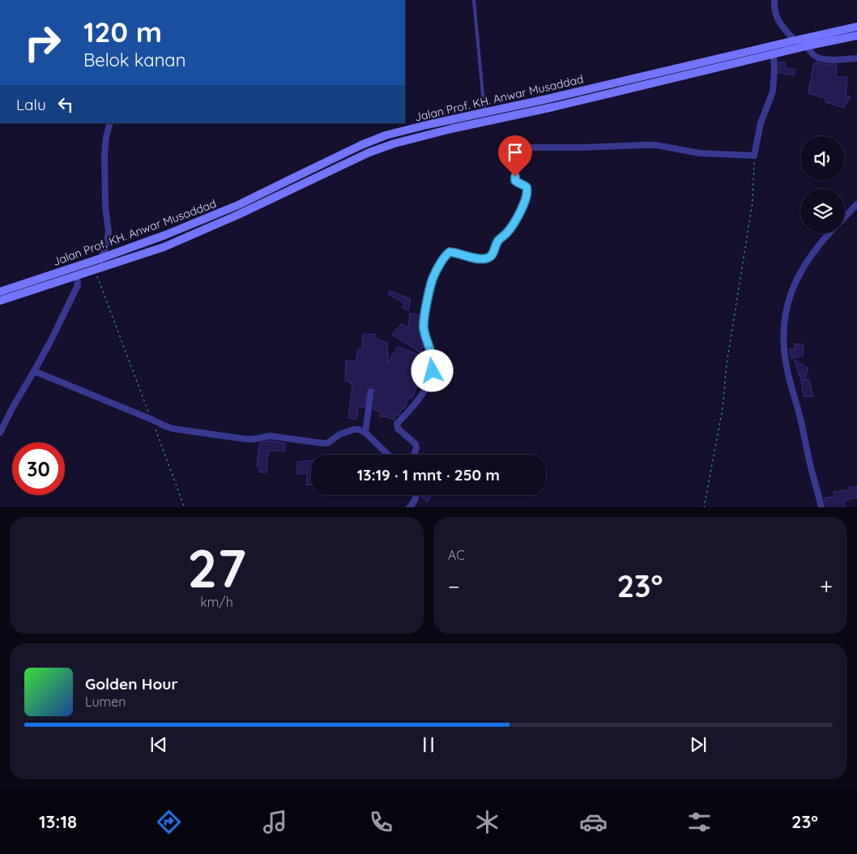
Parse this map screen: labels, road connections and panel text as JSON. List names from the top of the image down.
{
  "streets": {
    "street": ["Jalan Prof. KH. Anwar Musaddad"]
  },
  "page": {
    "turn": ["120 m", "Belok kanan"],
    "then": "Lalu",
    "limit": "30",
    "trip": "13:19 · 1 mnt · 250 m",
    "tile": [
      ["27", "km/h"],
      "AC"
    ],
    "heat": ["−", "23°", "+"],
    "song": ["Golden Hour", "Lumen"],
    "tabs": ["13:18", "23°"]
  }
}
